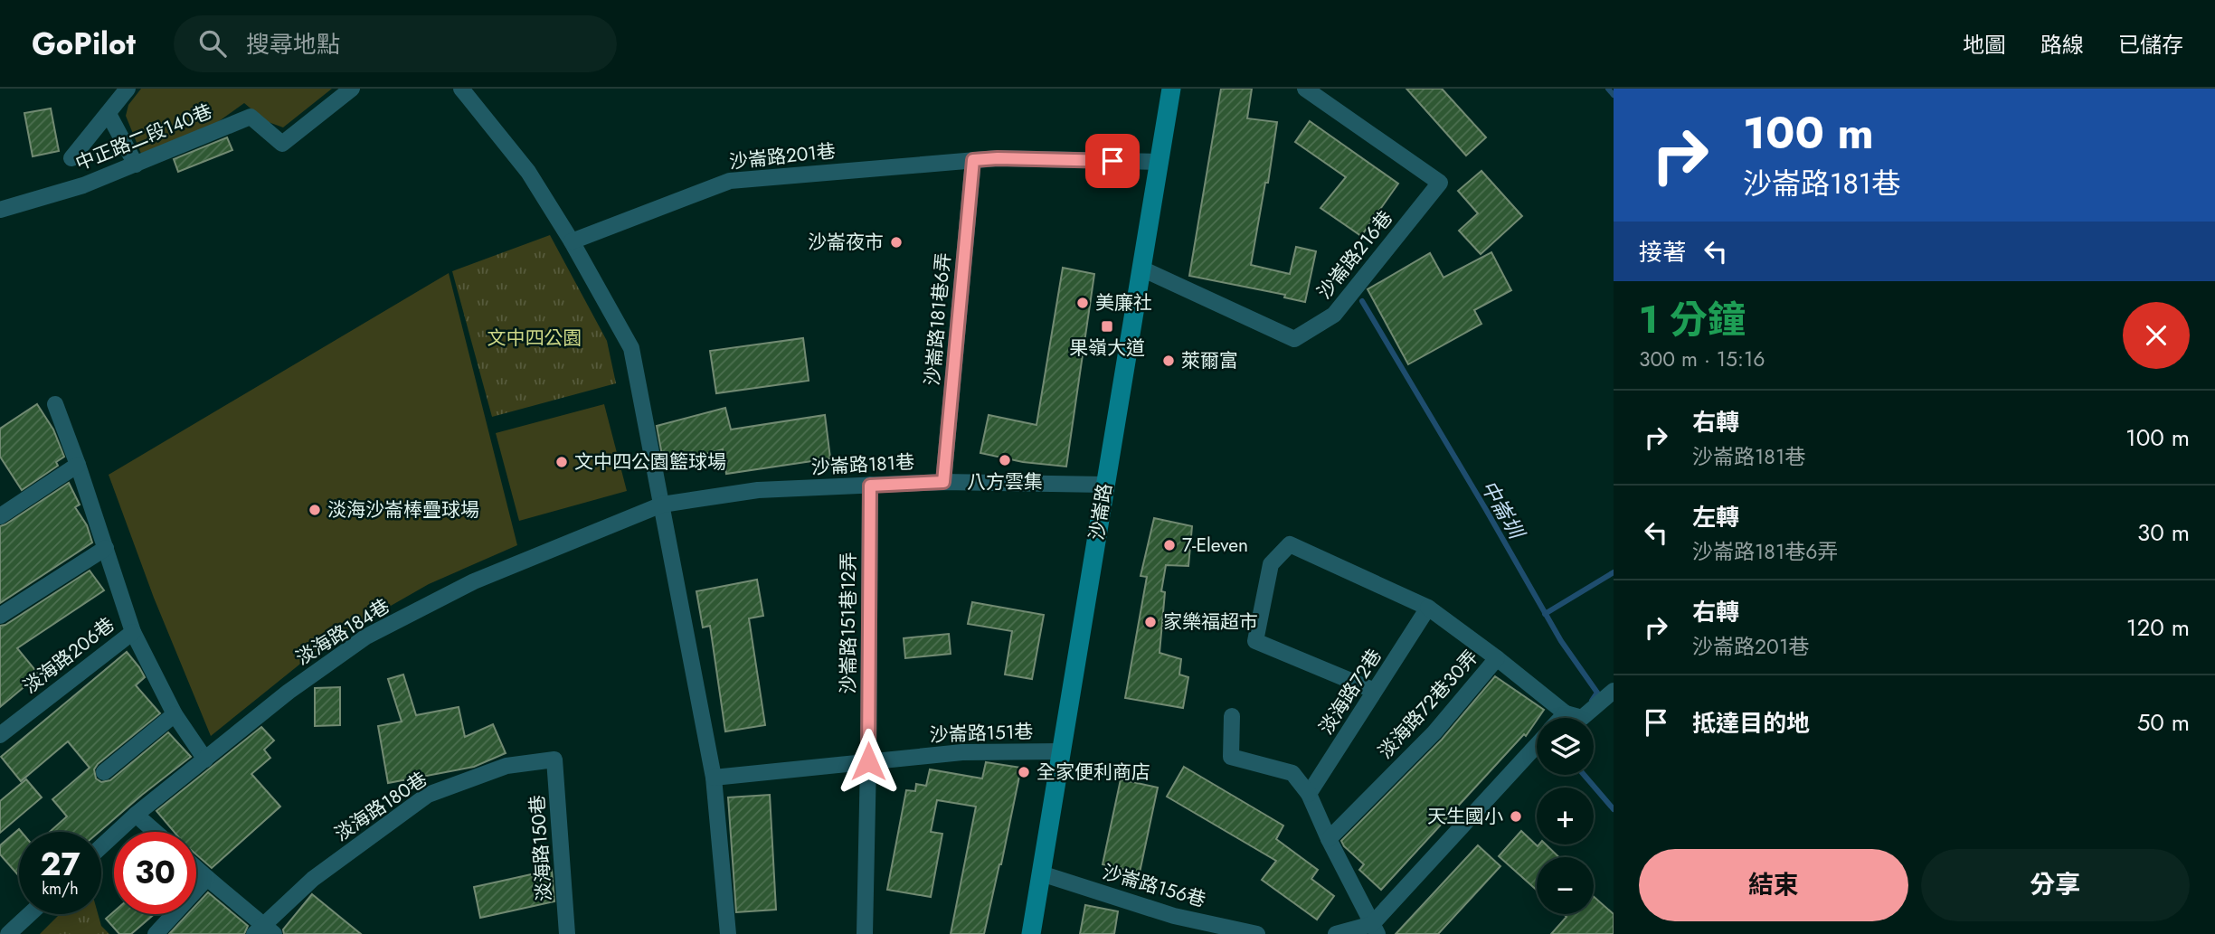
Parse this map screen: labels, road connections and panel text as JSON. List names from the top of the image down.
{
  "streets": {
    "street": [
      "中正路二段140巷",
      "沙崙路201巷",
      "沙崙路216巷",
      "沙崙路181巷6弄",
      "沙崙路181巷",
      "沙崙路",
      "沙崙路151巷12弄",
      "淡海路184巷",
      "淡海路206巷",
      "淡海路72巷",
      "淡海路72巷30弄",
      "沙崙路151巷",
      "淡海路180巷",
      "淡海路150巷",
      "沙崙路156巷"
    ]
  },
  "crossings": [
    ["沙崙路201巷", "沙崙路181巷6弄"],
    ["沙崙路201巷", "沙崙路"],
    ["沙崙路216巷", "沙崙路"],
    ["沙崙路181巷6弄", "沙崙路181巷"],
    ["沙崙路181巷", "沙崙路"],
    ["沙崙路181巷", "沙崙路151巷12弄"],
    ["沙崙路181巷", "淡海路184巷"],
    ["沙崙路", "沙崙路151巷"],
    ["沙崙路", "沙崙路156巷"],
    ["沙崙路151巷12弄", "沙崙路151巷"],
    ["淡海路72巷", "淡海路72巷30弄"],
    ["淡海路180巷", "淡海路150巷"]
  ],
  "water": ["中崙圳"],
  "parks": ["文中四公園"],
  "places": {
    "other": [
      "沙崙夜市",
      "美廉社",
      "萊爾富",
      "八方雲集",
      "文中四公園籃球場",
      "淡海沙崙棒疊球場",
      "7-Eleven",
      "家樂福超市",
      "全家便利商店",
      "天生國小"
    ],
    "transit": ["果嶺大道"]
  },
  "page": {
    "header": "GoPilot",
    "search": "搜尋地點",
    "nav": ["地圖", "路線", "已儲存"],
    "turn": ["100 m", "沙崙路181巷"],
    "then": "接著",
    "heading": ["1 分鐘", "300 m · 15:16"],
    "list": [
      {
        "name": "右轉",
        "note": "沙崙路181巷",
        "value": "100 m"
      },
      {
        "name": "左轉",
        "note": "沙崙路181巷6弄",
        "value": "30 m"
      },
      {
        "name": "右轉",
        "note": "沙崙路201巷",
        "value": "120 m"
      },
      {
        "name": "抵達目的地",
        "value": "50 m"
      }
    ],
    "map_buttons": ["+", "−"],
    "speed": "27 km/h",
    "limit": "30",
    "buttons": ["結束", "分享"]
  }
}
